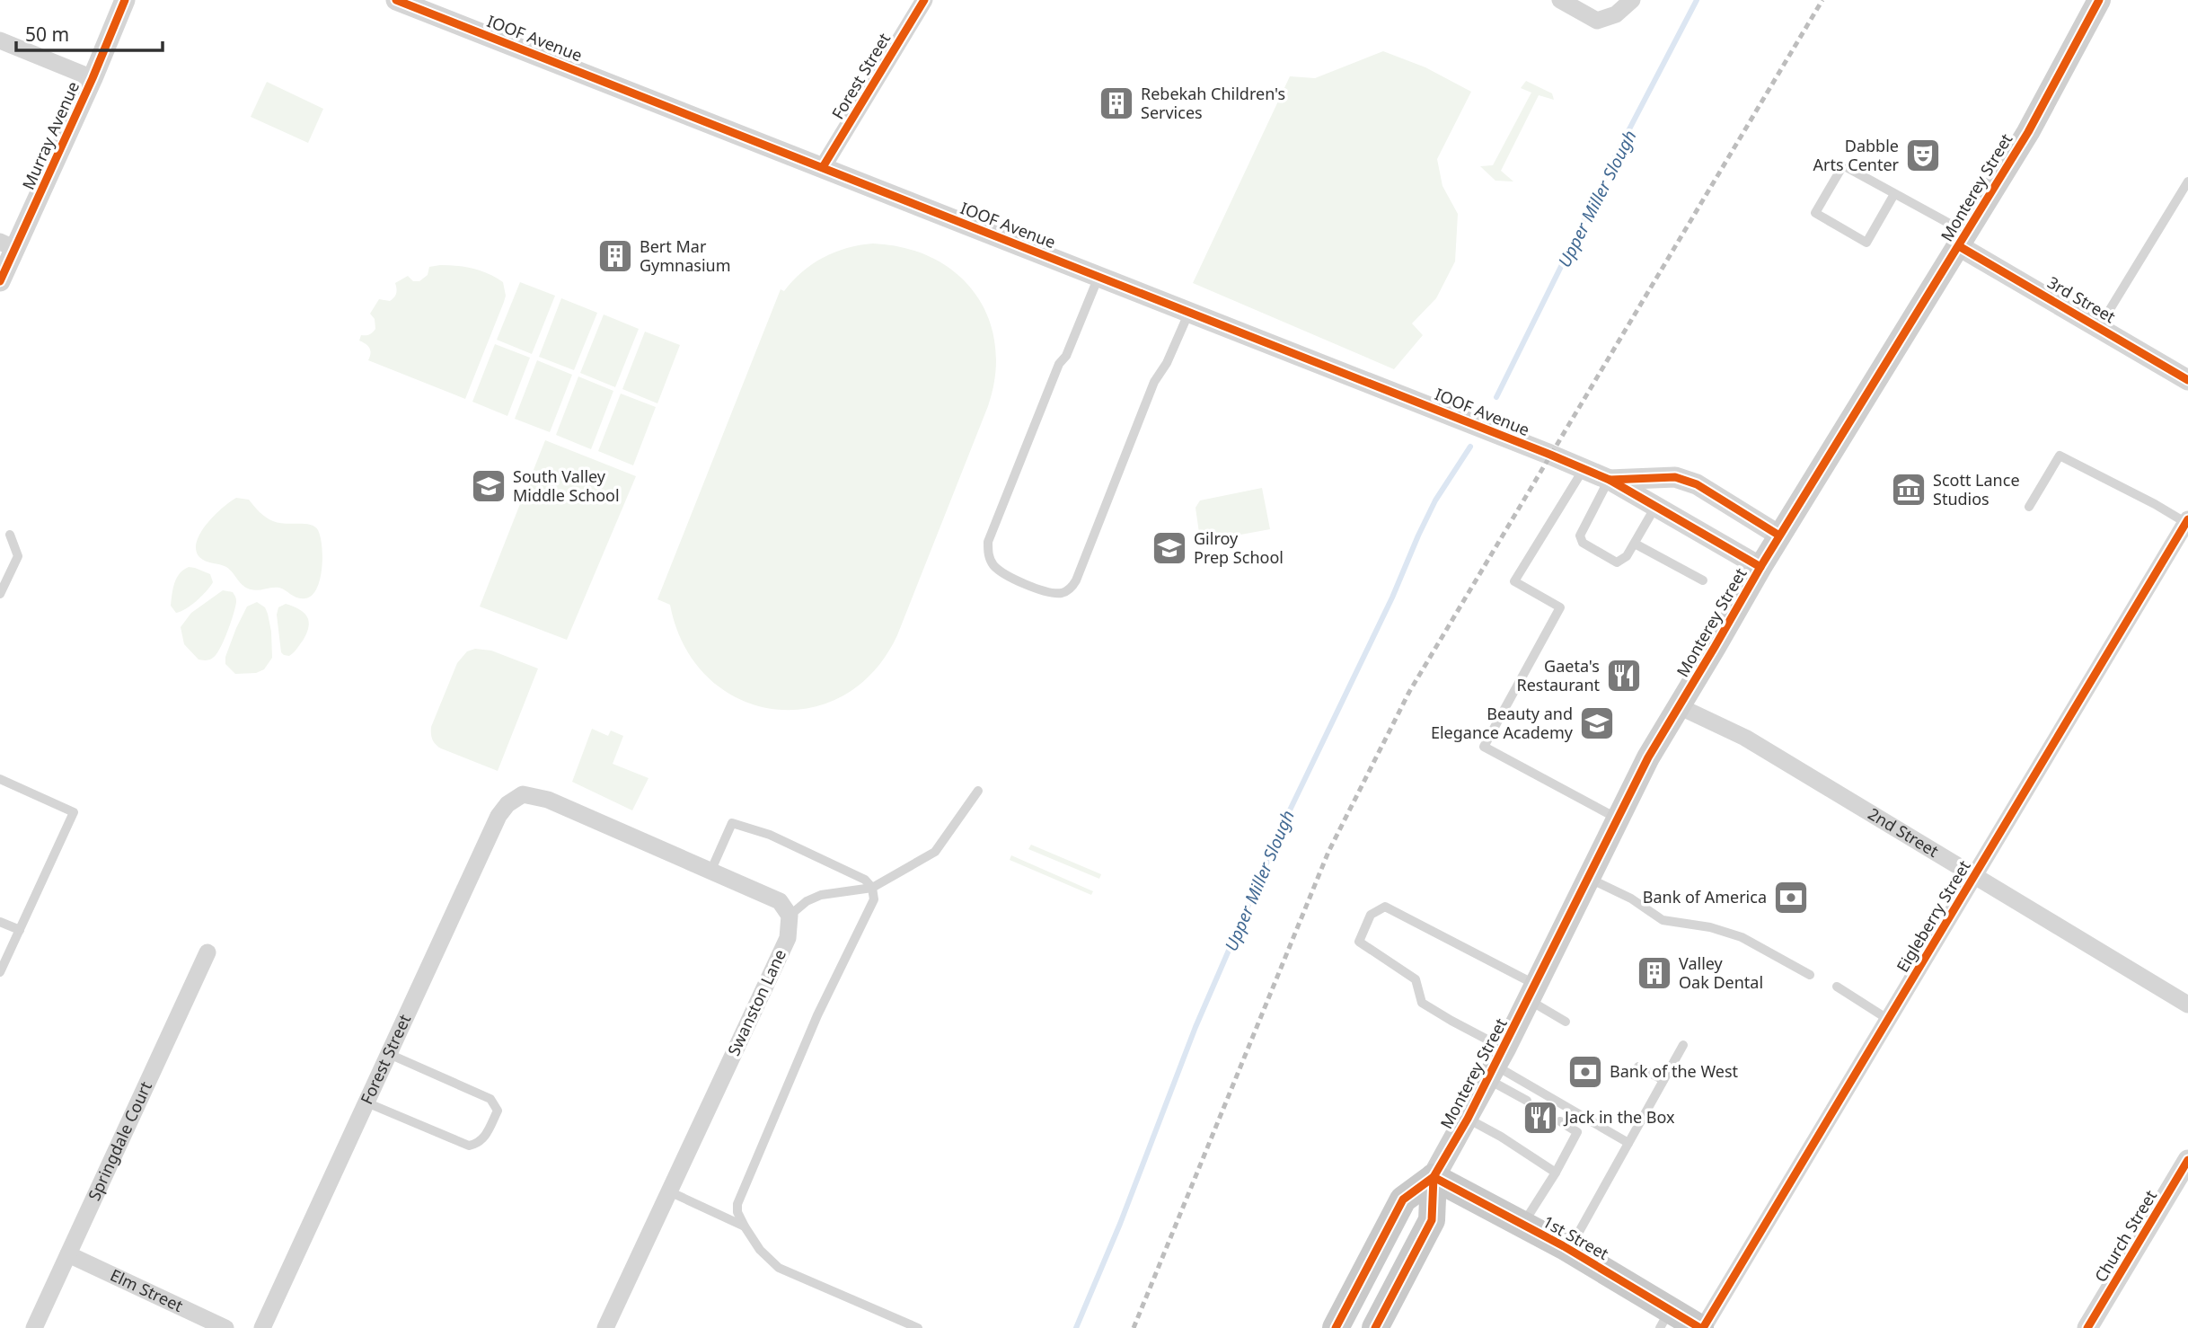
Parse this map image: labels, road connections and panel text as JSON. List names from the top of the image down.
{
  "streets": {
    "main road": ["Monterey Street", "1st Street"],
    "street": [
      "IOOF Avenue",
      "Forest Street",
      "Murray Avenue",
      "3rd Street",
      "2nd Street",
      "Eigleberry Street",
      "Swanston Lane",
      "Springdale Court",
      "Church Street",
      "Elm Street"
    ]
  },
  "crossings": [
    ["IOOF Avenue", "Forest Street"],
    ["IOOF Avenue", "Monterey Street"],
    ["Monterey Street", "3rd Street"],
    ["Monterey Street", "2nd Street"],
    ["Monterey Street", "1st Street"],
    ["2nd Street", "Eigleberry Street"],
    ["Eigleberry Street", "1st Street"],
    ["Springdale Court", "Elm Street"]
  ],
  "water": ["Upper Miller Slough"],
  "places": {
    "building": ["Rebekah Children's Services", "Bert Mar Gymnasium", "Valley Oak Dental"],
    "theatre": ["Dabble Arts Center"],
    "school or university": ["South Valley Middle School", "Gilroy Prep School", "Beauty and Elegance Academy"],
    "museum": ["Scott Lance Studios"],
    "restaurant": ["Gaeta's Restaurant", "Jack in the Box"],
    "bank": ["Bank of America", "Bank of the West"]
  },
  "scale_bar": "50 m"
}
